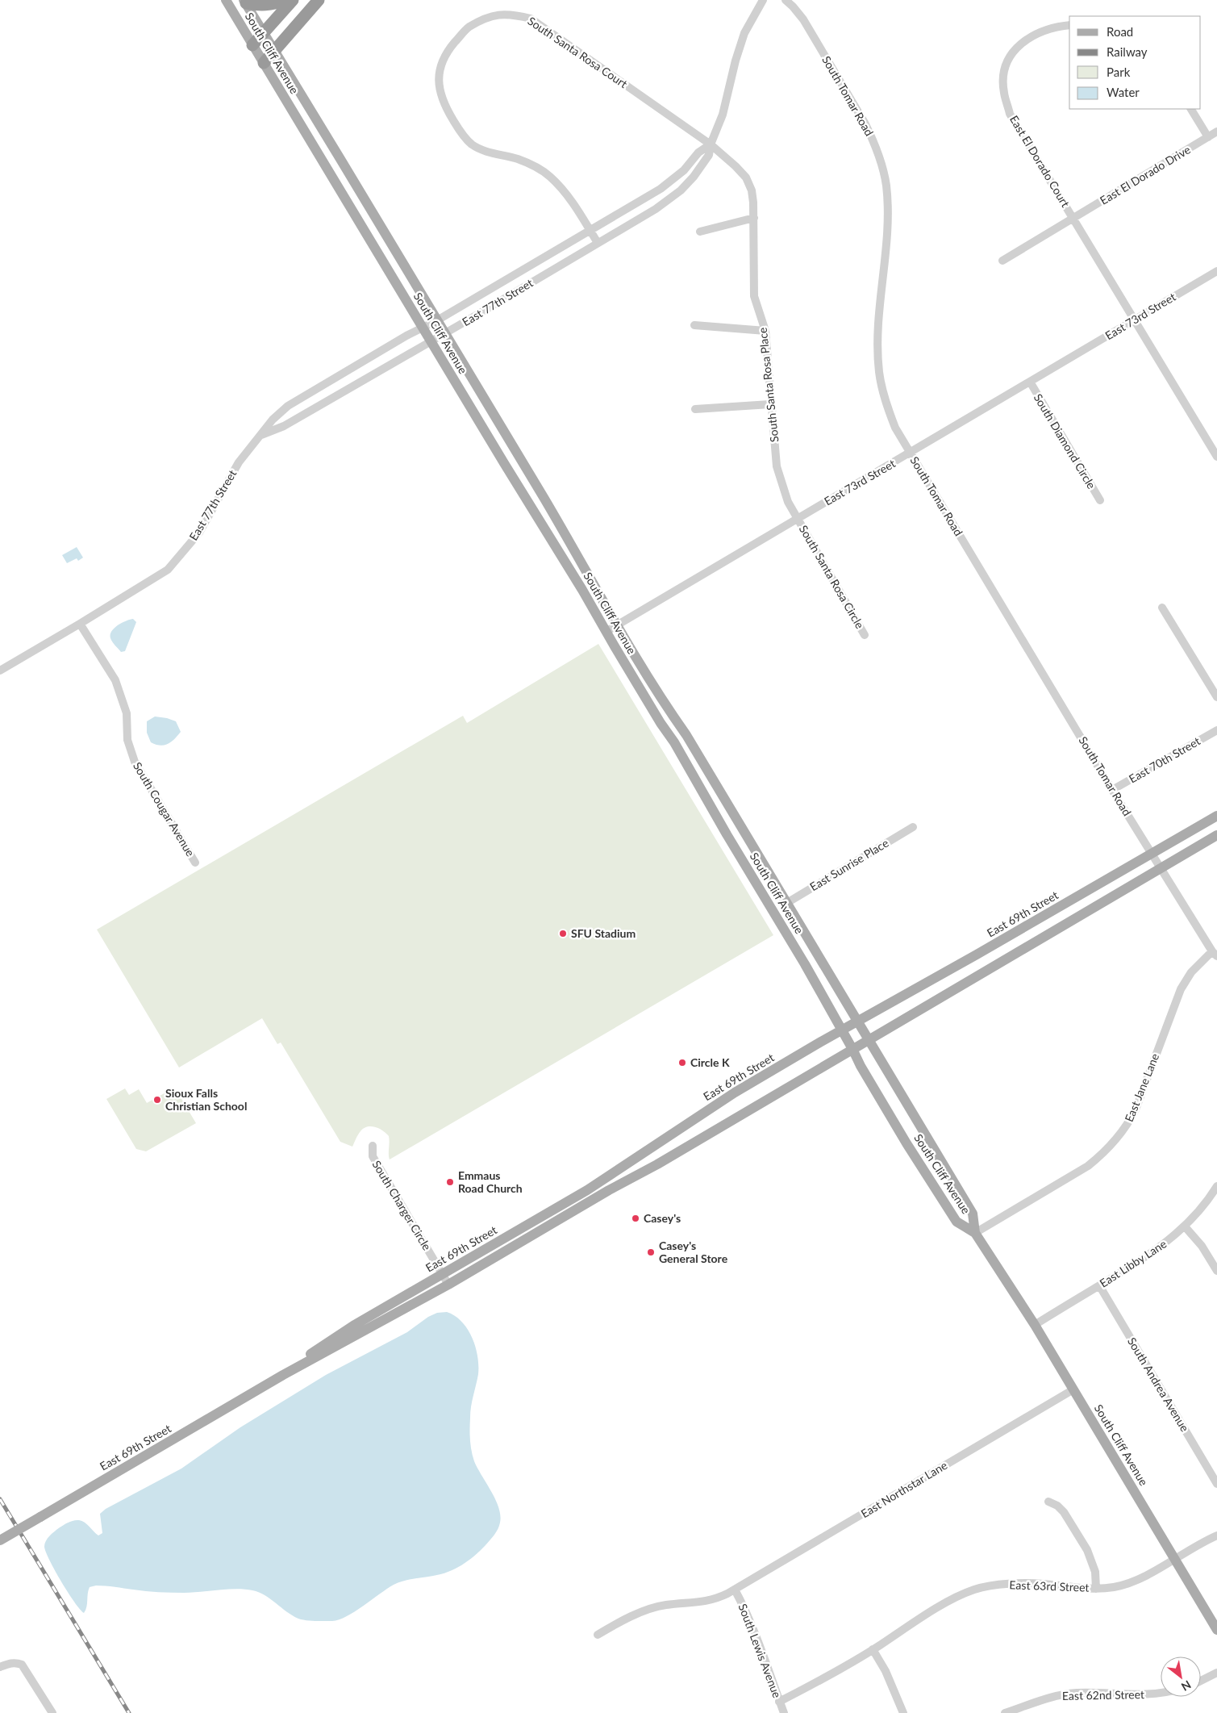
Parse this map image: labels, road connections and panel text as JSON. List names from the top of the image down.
{
  "streets": {
    "main road": ["South Cliff Avenue", "East 69th Street"],
    "street": [
      "South Santa Rosa Court",
      "South Tomar Road",
      "East El Dorado Court",
      "East El Dorado Drive",
      "East 77th Street",
      "East 73rd Street",
      "South Santa Rosa Place",
      "South Diamond Circle",
      "South Santa Rosa Circle",
      "East 70th Street",
      "South Cougar Avenue",
      "East Sunrise Place",
      "East Jane Lane",
      "South Charger Circle",
      "East Libby Lane",
      "South Andrea Avenue",
      "East Northstar Lane",
      "East 63rd Street",
      "South Lewis Avenue",
      "East 62nd Street"
    ]
  },
  "crossings": [
    ["South Santa Rosa Court", "East 77th Street"],
    ["South Santa Rosa Court", "South Santa Rosa Place"],
    ["South Cliff Avenue", "East 77th Street"],
    ["South Cliff Avenue", "East 73rd Street"],
    ["South Cliff Avenue", "East Sunrise Place"],
    ["South Cliff Avenue", "East 69th Street"],
    ["South Cliff Avenue", "East Jane Lane"],
    ["South Cliff Avenue", "East Libby Lane"],
    ["South Cliff Avenue", "East Northstar Lane"],
    ["South Cliff Avenue", "East 63rd Street"],
    ["South Tomar Road", "East 73rd Street"],
    ["South Tomar Road", "East 70th Street"],
    ["South Tomar Road", "East 69th Street"],
    ["South Tomar Road", "East Jane Lane"],
    ["East El Dorado Court", "East El Dorado Drive"],
    ["East El Dorado Court", "East 73rd Street"],
    ["East 77th Street", "South Santa Rosa Place"],
    ["East 77th Street", "South Cougar Avenue"],
    ["East 73rd Street", "South Santa Rosa Place"],
    ["East 73rd Street", "South Diamond Circle"],
    ["East 73rd Street", "South Santa Rosa Circle"],
    ["South Santa Rosa Place", "South Santa Rosa Circle"],
    ["East 69th Street", "South Charger Circle"],
    ["East Libby Lane", "South Andrea Avenue"],
    ["East Northstar Lane", "South Lewis Avenue"],
    ["East 63rd Street", "South Lewis Avenue"]
  ],
  "places": [
    "SFU Stadium",
    "Circle K",
    "Sioux Falls Christian School",
    "Emmaus Road Church",
    "Casey's",
    "Casey's General Store"
  ],
  "legend": [
    "Road",
    "Railway",
    "Park",
    "Water"
  ],
  "north": "bottom right"
}
